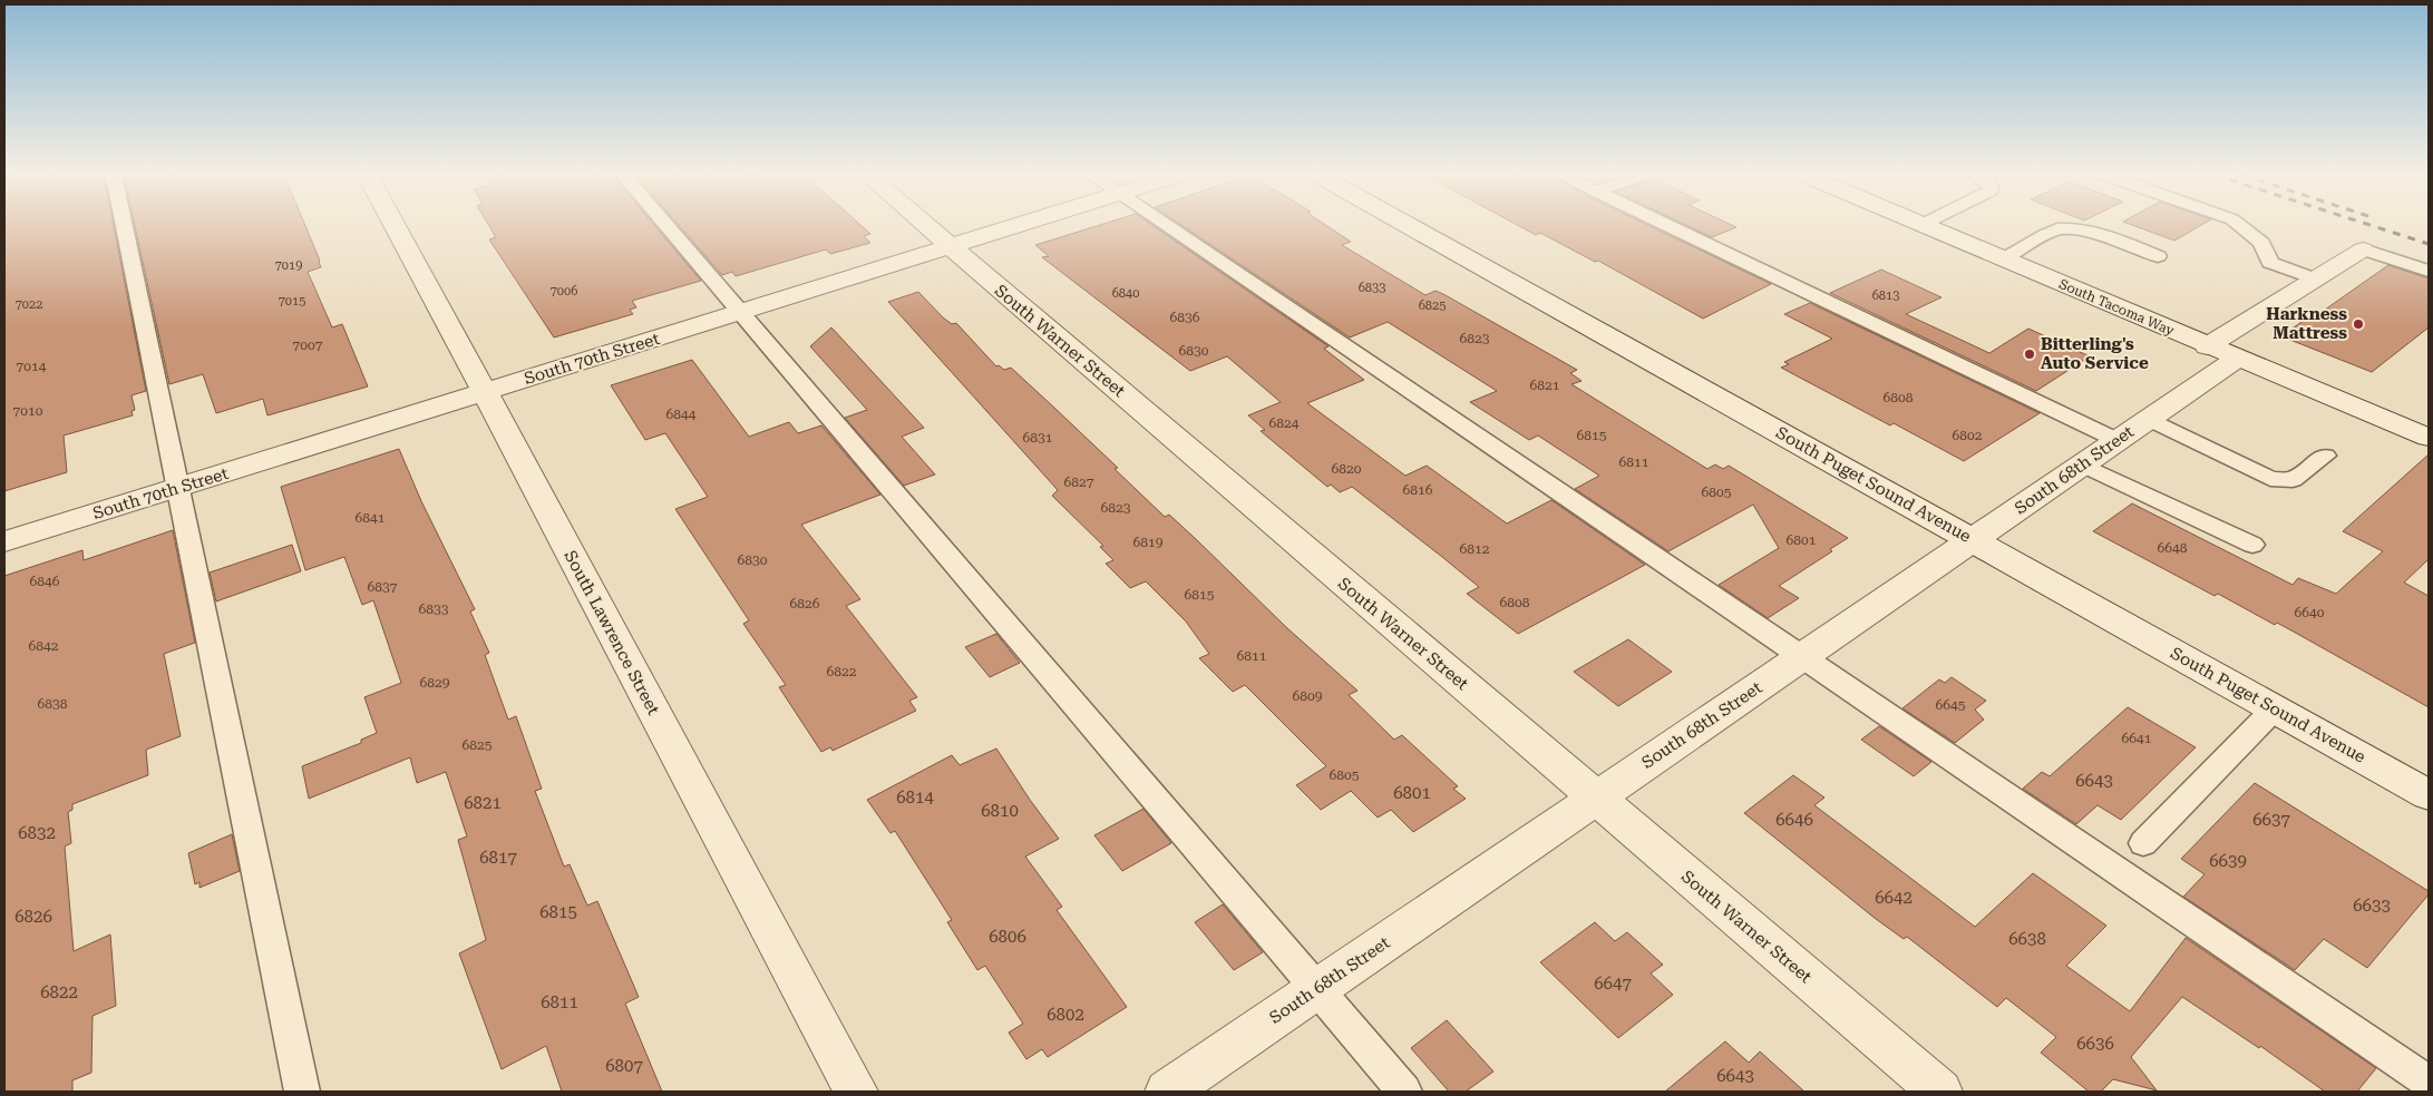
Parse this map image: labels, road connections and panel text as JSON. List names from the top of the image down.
{
  "streets": {
    "street": [
      "South Tacoma Way",
      "South Warner Street",
      "South 70th Street",
      "South 68th Street",
      "South Puget Sound Avenue",
      "South Lawrence Street"
    ]
  },
  "crossings": [
    ["South Tacoma Way", "South 68th Street"],
    ["South Warner Street", "South 70th Street"],
    ["South Warner Street", "South 68th Street"],
    ["South 70th Street", "South Lawrence Street"],
    ["South 68th Street", "South Puget Sound Avenue"]
  ],
  "places": ["Harkness Mattress", "Bitterling's Auto Service"],
  "house_numbers": [
    "7019",
    "6833",
    "7006",
    "6840",
    "6813",
    "7015",
    "7022",
    "6825",
    "6836",
    "6823",
    "7007",
    "6830",
    "7014",
    "6821",
    "6808",
    "7010",
    "6844",
    "6824",
    "6815",
    "6802",
    "6831",
    "6811",
    "6820",
    "6827",
    "6816",
    "6805",
    "6823",
    "6841",
    "6801",
    "6819",
    "6648",
    "6812",
    "6830",
    "6846",
    "6837",
    "6815",
    "6808",
    "6826",
    "6833",
    "6640",
    "6842",
    "6811",
    "6822",
    "6829",
    "6809",
    "6838",
    "6645",
    "6641",
    "6825",
    "6805",
    "6643",
    "6801",
    "6814",
    "6821",
    "6810",
    "6646",
    "6637",
    "6832",
    "6817",
    "6639",
    "6642",
    "6633",
    "6815",
    "6826",
    "6806",
    "6638",
    "6647",
    "6822",
    "6811",
    "6802",
    "6636",
    "6807",
    "6643"
  ]
}
